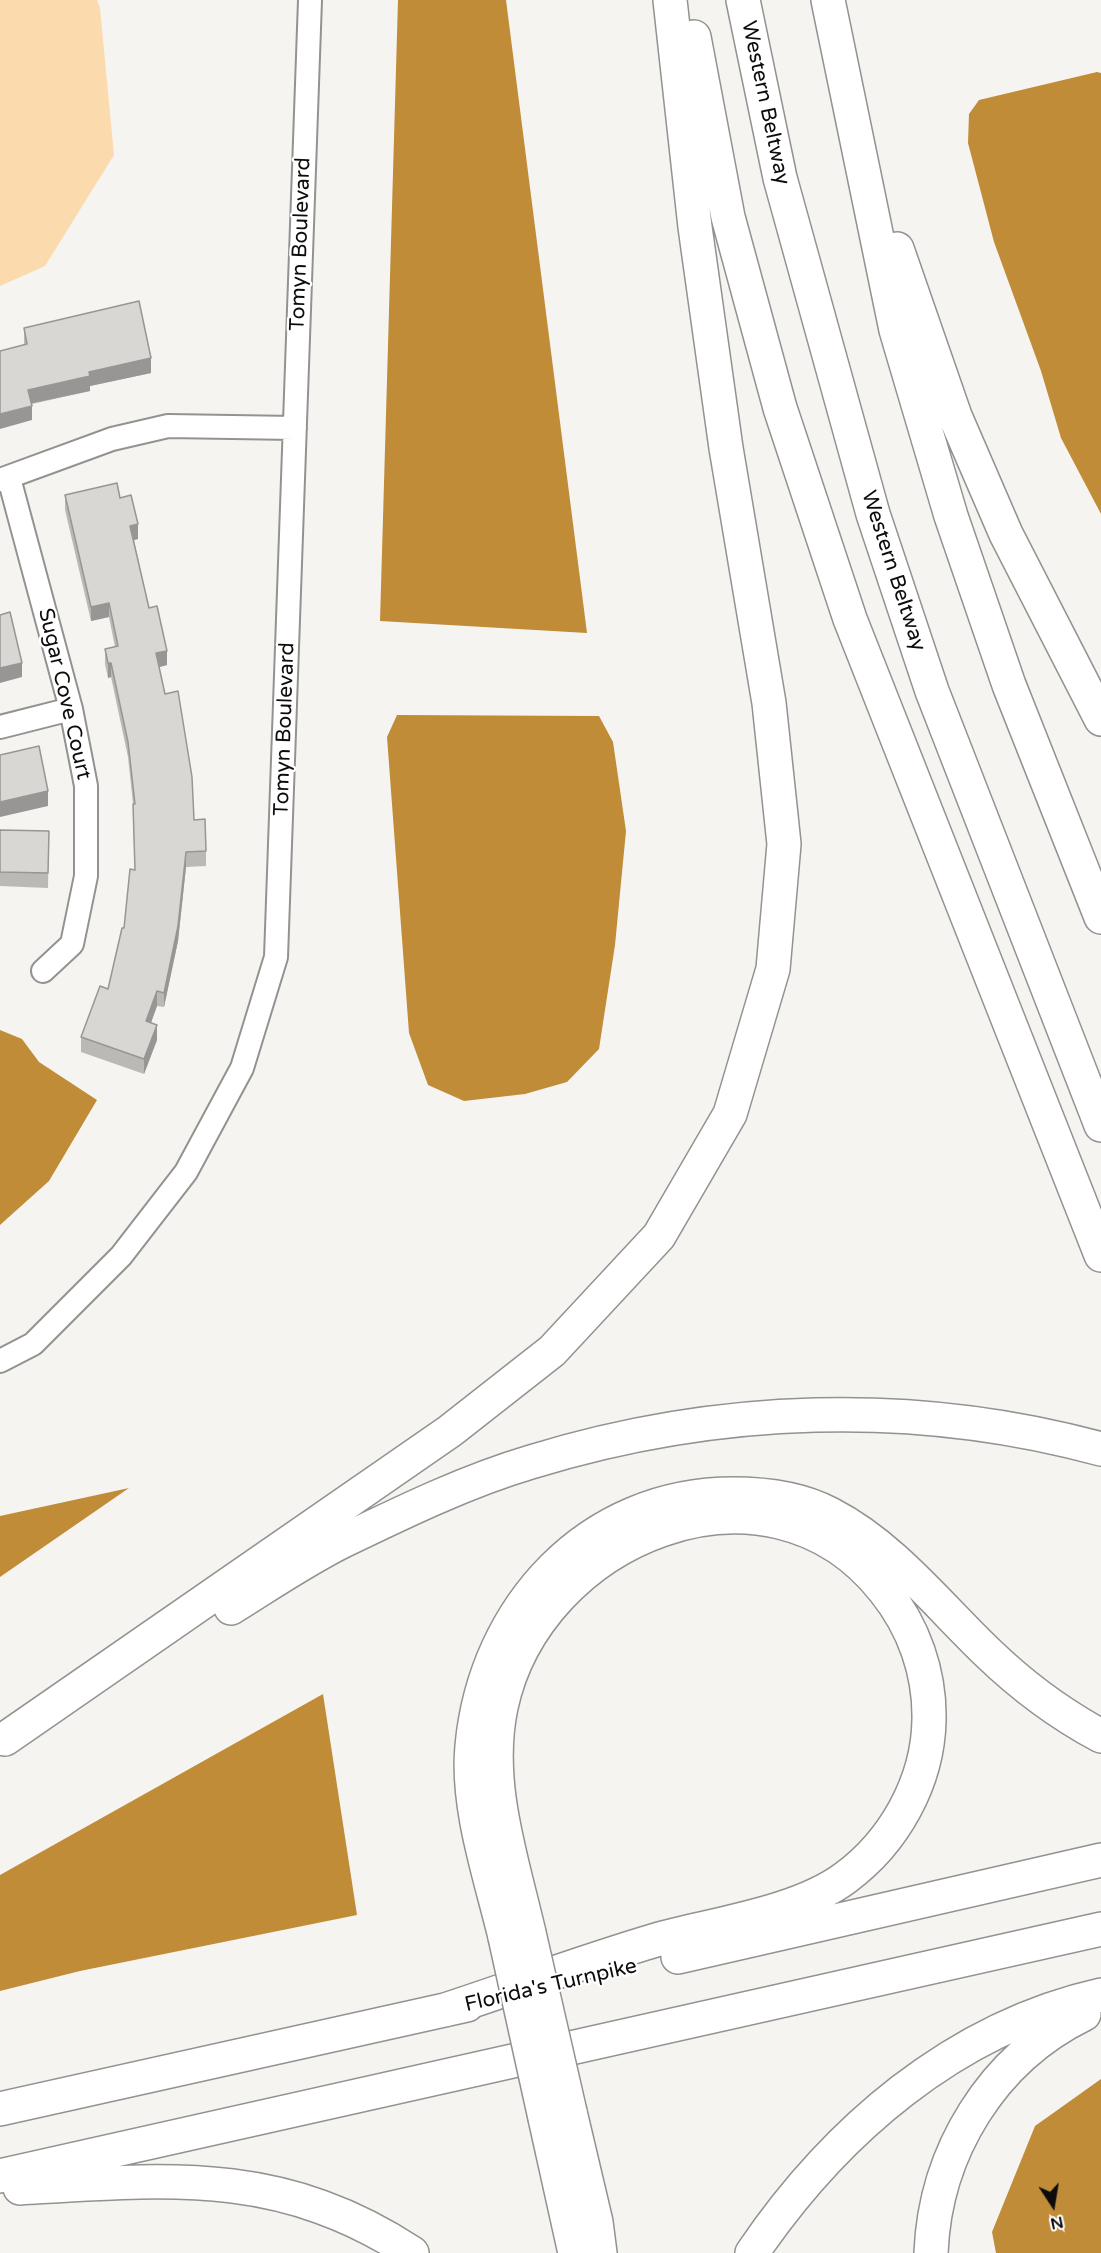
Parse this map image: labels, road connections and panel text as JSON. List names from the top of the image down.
{
  "streets": {
    "highway": ["Western Beltway", "Florida's Turnpike"],
    "street": ["Tomyn Boulevard", "Sugar Cove Court"]
  },
  "north": "bottom"
}
